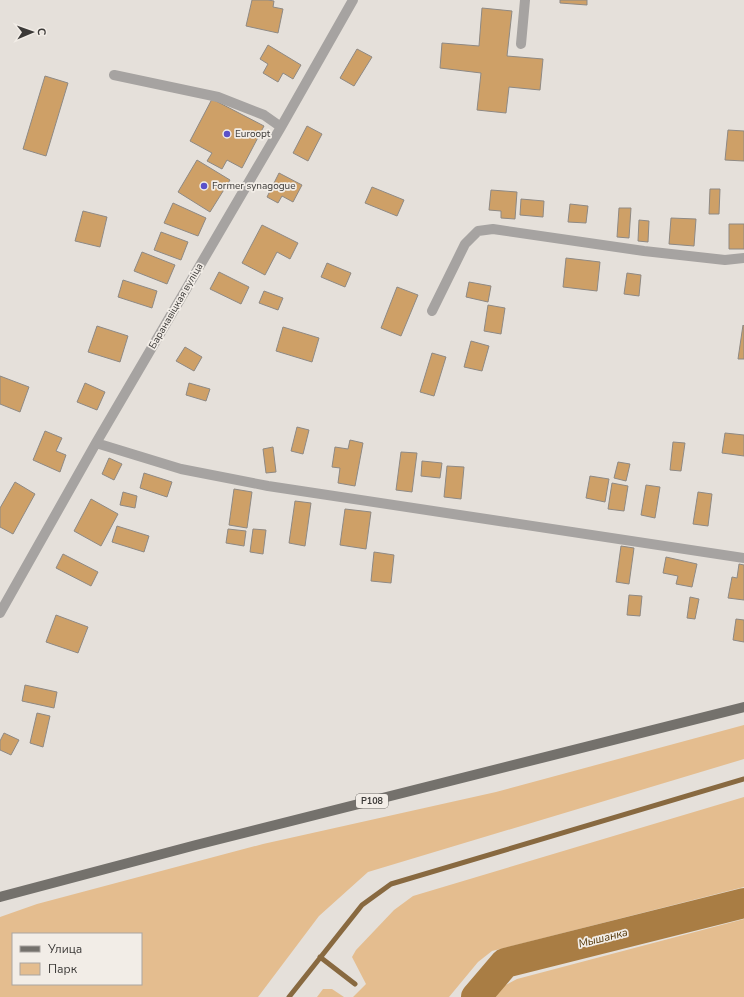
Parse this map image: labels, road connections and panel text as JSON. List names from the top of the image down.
{
  "streets": {
    "main road": ["Р108"],
    "street": ["Баранавіцкая вуліца"]
  },
  "water": ["Мышанка"],
  "places": ["Euroopt", "Former synagogue"],
  "legend": ["Улица", "Парк"],
  "north": "right"
}
